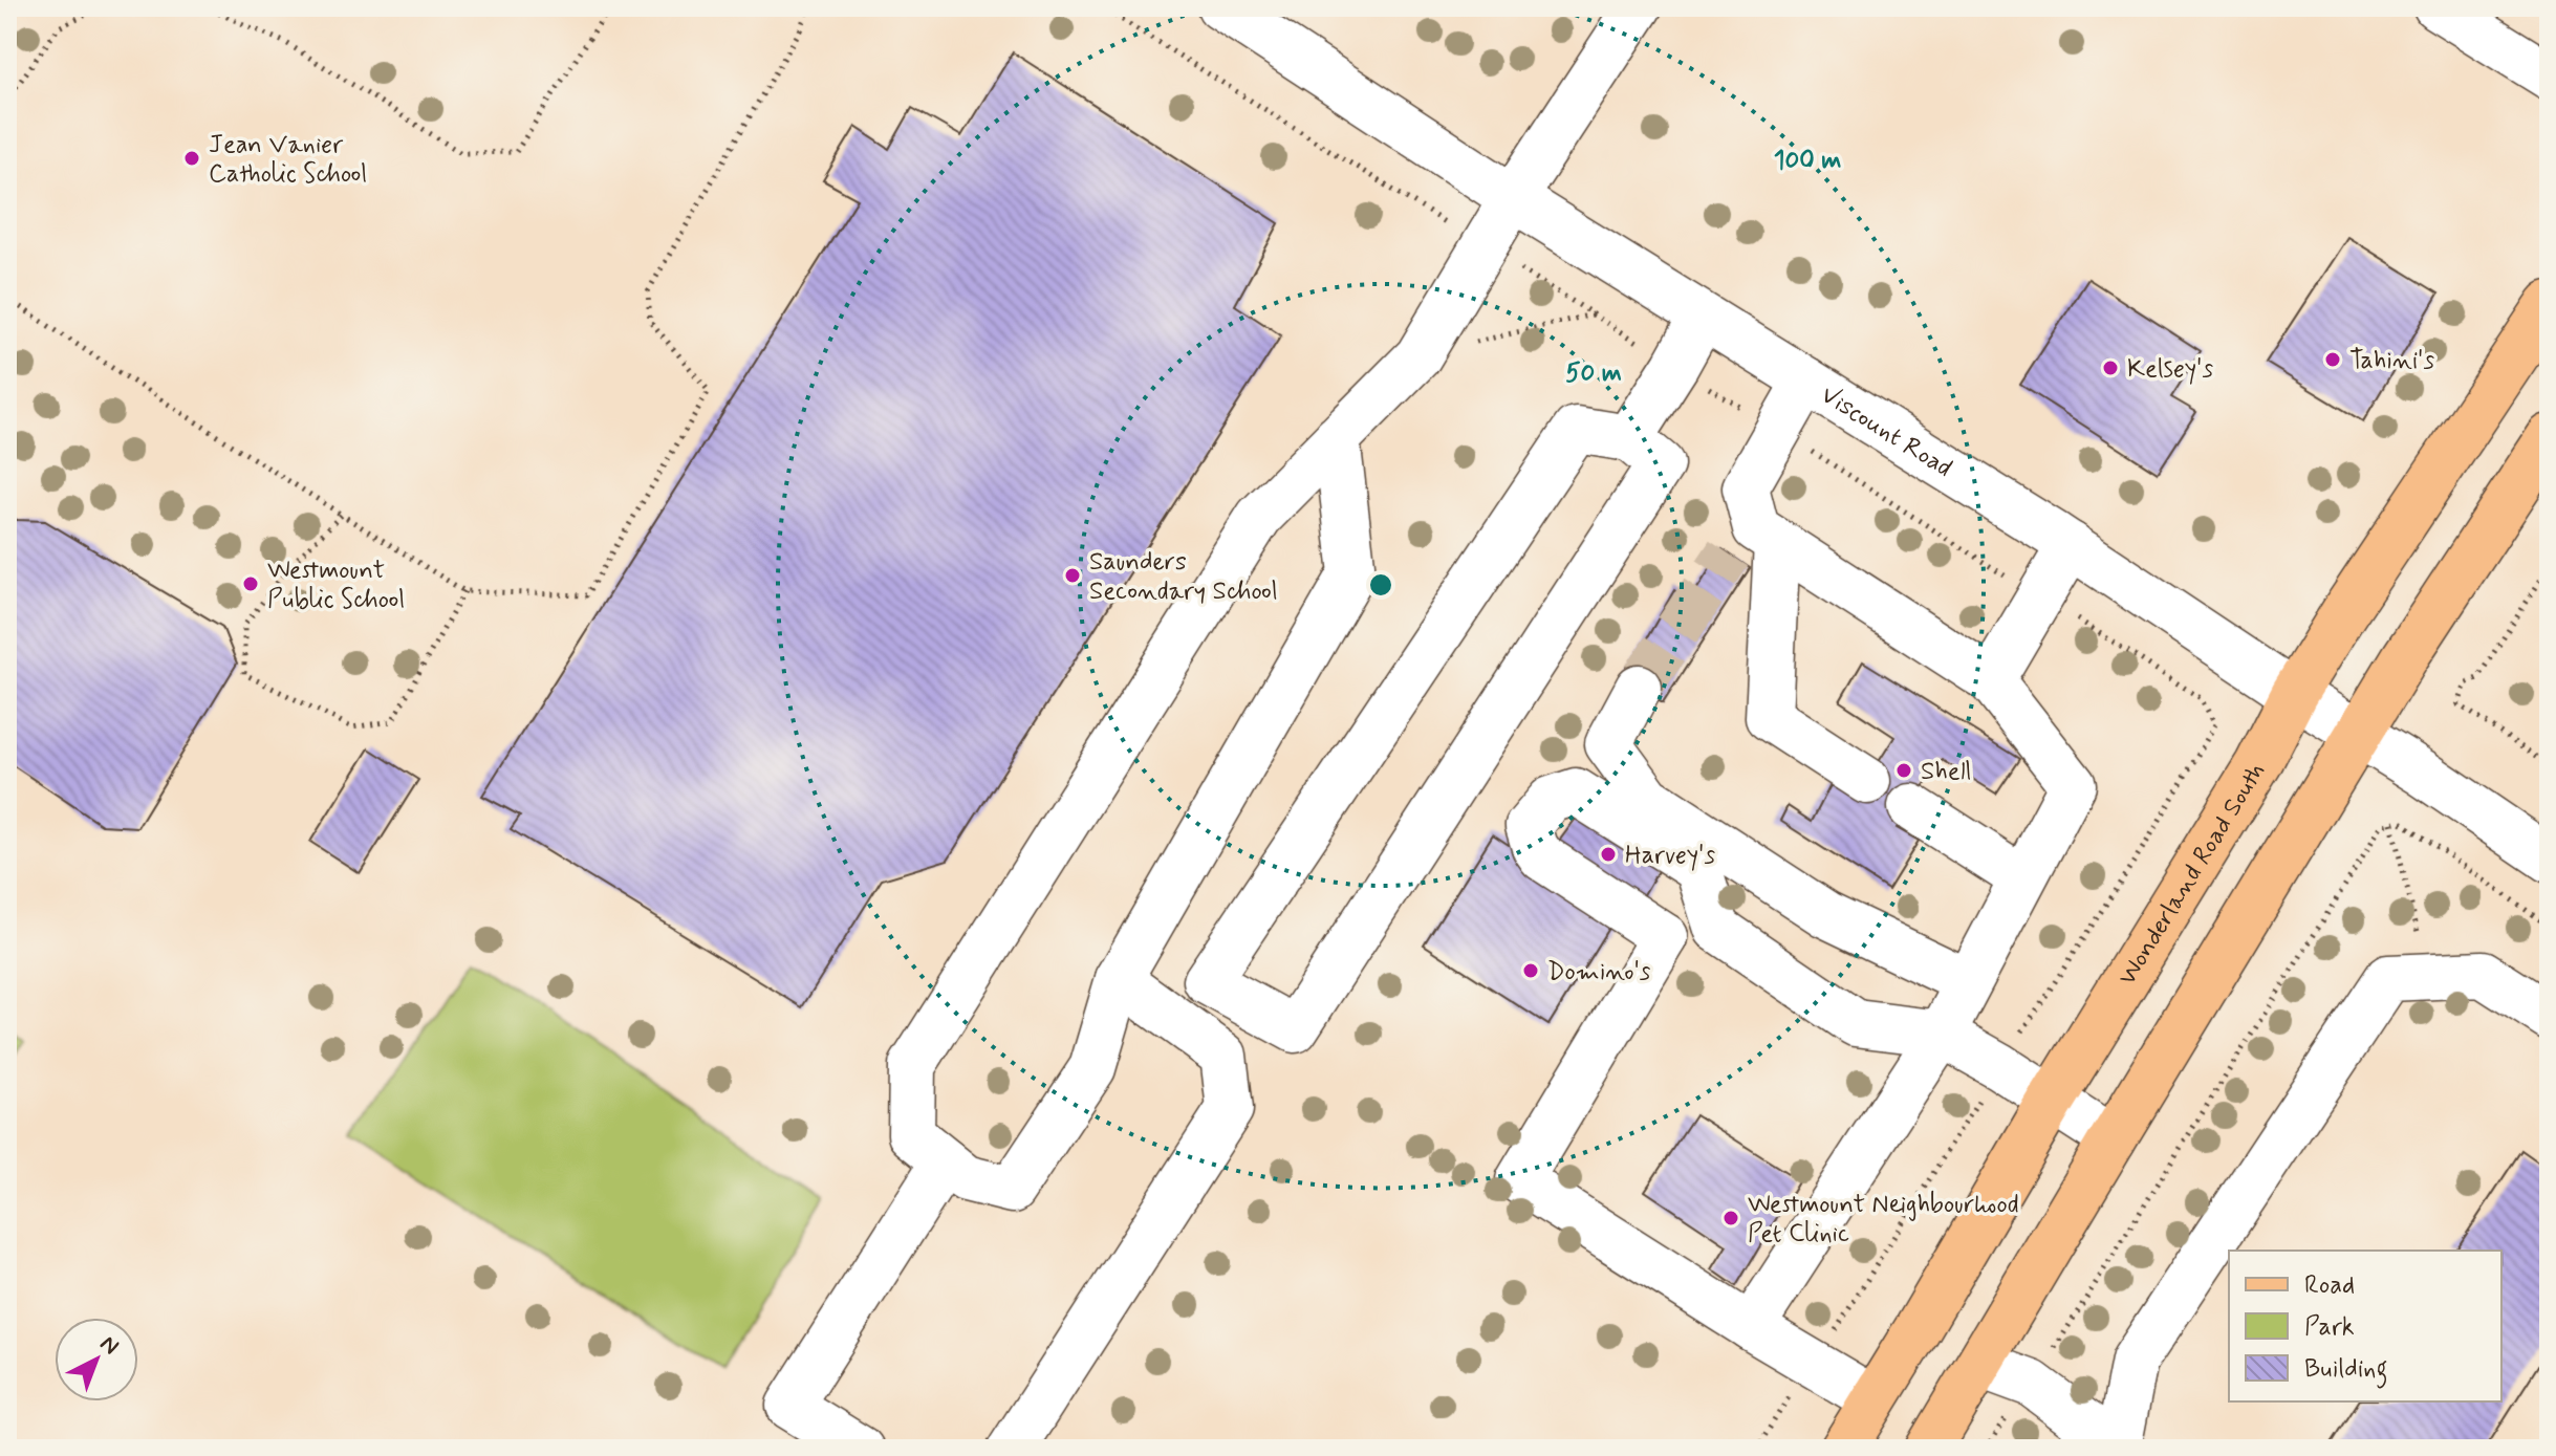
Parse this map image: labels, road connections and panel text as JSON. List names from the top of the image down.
{
  "streets": {
    "main road": ["Wonderland Road South"],
    "street": ["Viscount Road"]
  },
  "crossings": [
    ["Viscount Road", "Wonderland Road South"]
  ],
  "places": [
    "Jean Vanier Catholic School",
    "Tahini's",
    "Kelsey's",
    "Saunders Secondary School",
    "Westmount Public School",
    "Shell",
    "Harvey's",
    "Domino's",
    "Westmount Neighbourhood Pet Clinic"
  ],
  "legend": ["Road", "Park", "Building"],
  "north": "top right",
  "rings": ["100 m", "50 m"]
}
